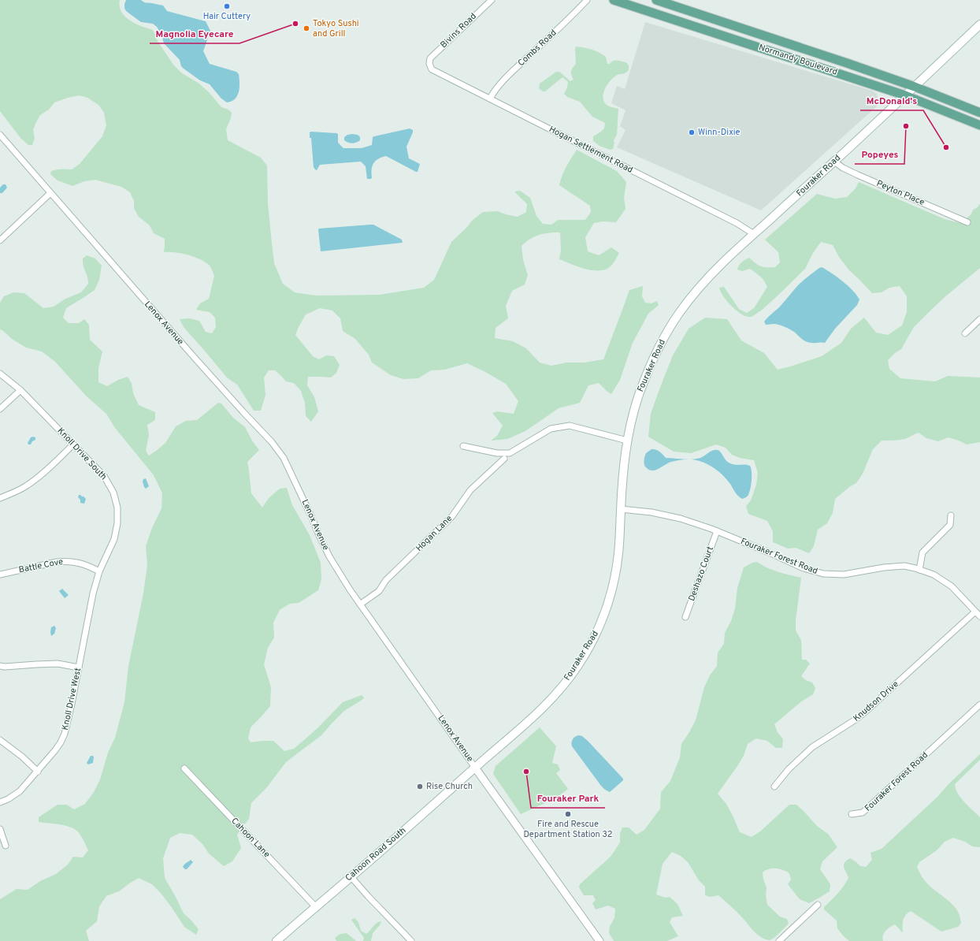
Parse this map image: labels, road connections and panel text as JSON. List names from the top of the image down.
{
  "streets": {
    "main road": ["Normandy Boulevard", "Fouraker Road", "Cahoon Road South"],
    "street": [
      "Bivins Road",
      "Combs Road",
      "Hogan Settlement Road",
      "Peyton Place",
      "Lenox Avenue",
      "Knoll Drive South",
      "Hogan Lane",
      "Fouraker Forest Road",
      "Battle Cove",
      "Deshazo Court",
      "Knoll Drive West",
      "Knudson Drive",
      "Cahoon Lane"
    ]
  },
  "crossings": [
    ["Bivins Road", "Hogan Settlement Road"],
    ["Combs Road", "Hogan Settlement Road"],
    ["Normandy Boulevard", "Fouraker Road"],
    ["Hogan Settlement Road", "Fouraker Road"],
    ["Fouraker Road", "Peyton Place"],
    ["Fouraker Road", "Lenox Avenue"],
    ["Fouraker Road", "Fouraker Forest Road"],
    ["Fouraker Road", "Cahoon Road South"],
    ["Lenox Avenue", "Hogan Lane"],
    ["Lenox Avenue", "Cahoon Road South"],
    ["Knoll Drive South", "Battle Cove"],
    ["Knoll Drive South", "Knoll Drive West"],
    ["Fouraker Forest Road", "Deshazo Court"],
    ["Fouraker Forest Road", "Knudson Drive"],
    ["Battle Cove", "Knoll Drive West"],
    ["Cahoon Lane", "Cahoon Road South"]
  ],
  "places": [
    "Hair Cuttery",
    "Magnolia Eyecare",
    "Tokyo Sushi and Grill",
    "Popeyes",
    "Winn-Dixie",
    "McDonald's",
    "Fouraker Park",
    "Rise Church",
    "Fire and Rescue Department Station 32"
  ]
}
